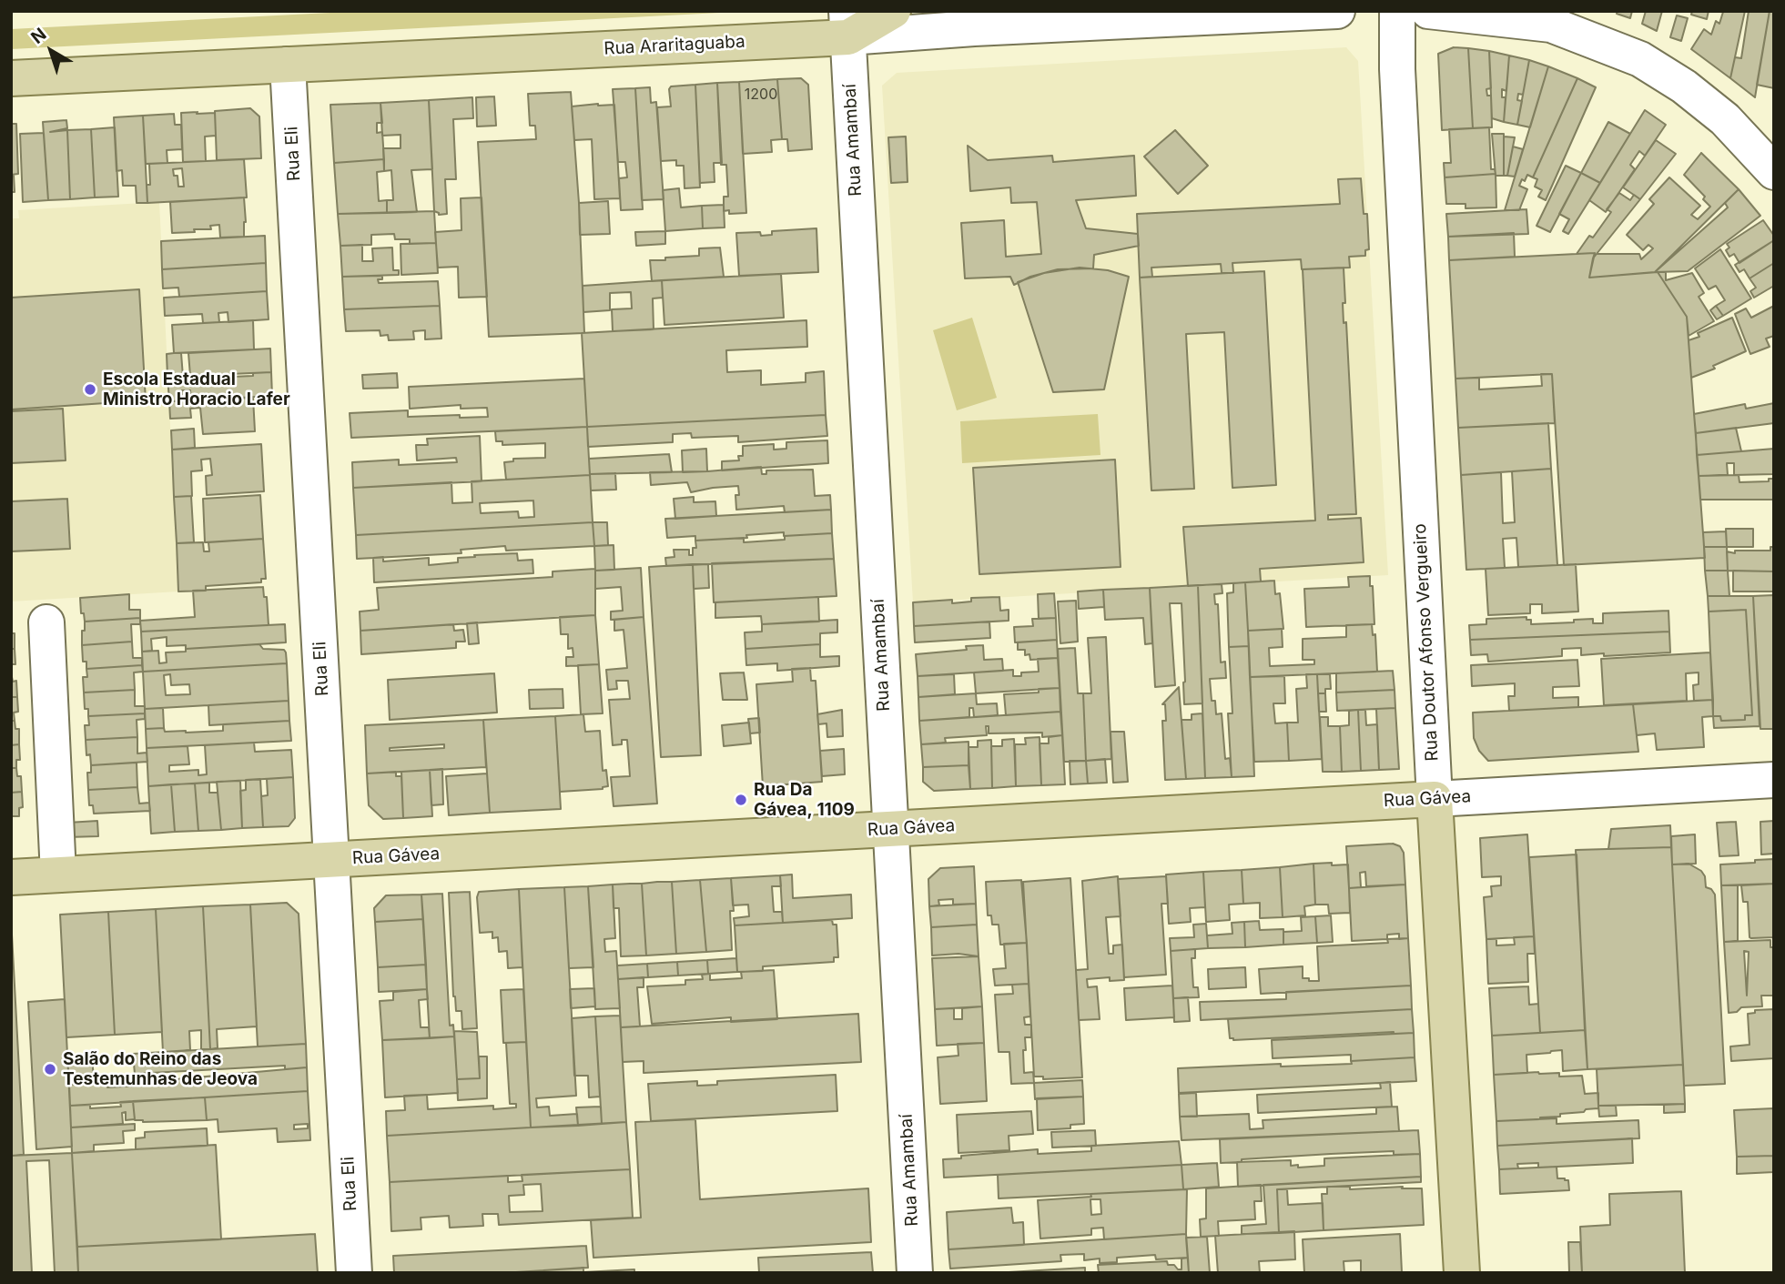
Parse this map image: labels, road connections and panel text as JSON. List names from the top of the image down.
{
  "streets": {
    "main road": ["Rua Araritaguaba", "Rua Doutor Afonso Vergueiro", "Rua Gávea"],
    "street": ["Rua Amambaí", "Rua Eli"]
  },
  "crossings": [
    ["Rua Araritaguaba", "Rua Amambaí"],
    ["Rua Araritaguaba", "Rua Eli"],
    ["Rua Amambaí", "Rua Gávea"],
    ["Rua Eli", "Rua Gávea"],
    ["Rua Doutor Afonso Vergueiro", "Rua Gávea"]
  ],
  "places": ["Escola Estadual Ministro Horacio Lafer", "Rua Da Gávea, 1109", "Salão do Reino das Testemunhas de Jeova"],
  "house_numbers": ["1200"],
  "north": "top left"
}
